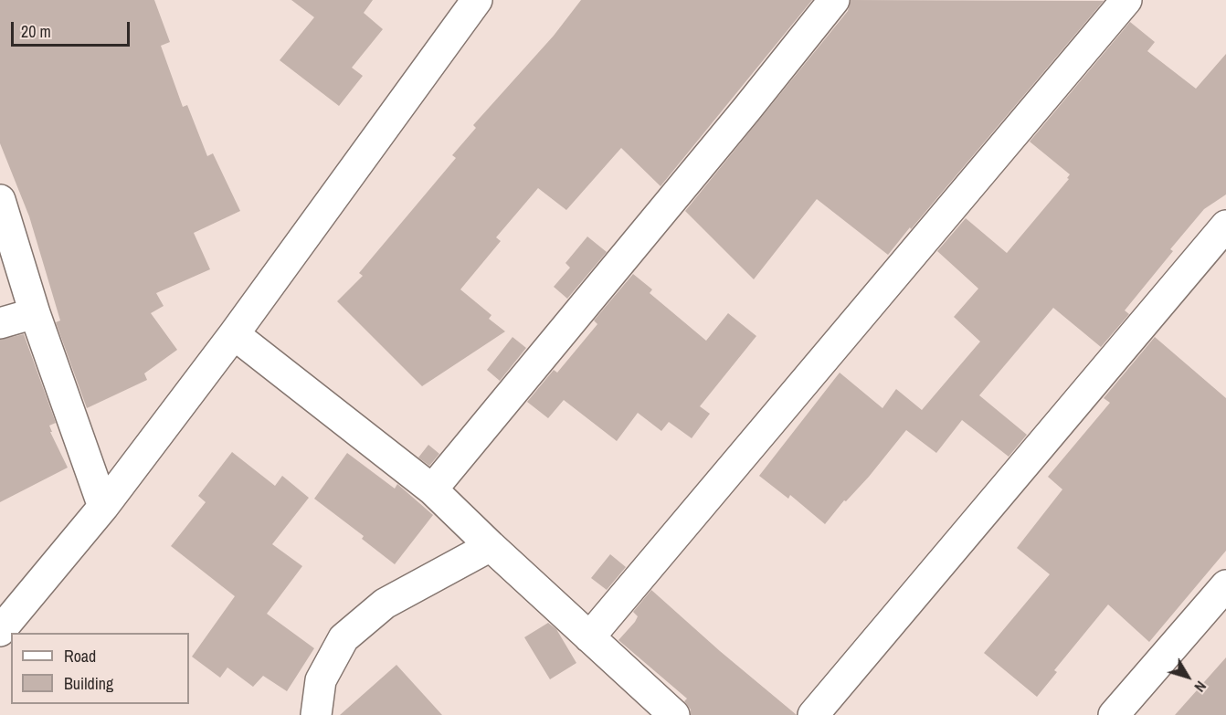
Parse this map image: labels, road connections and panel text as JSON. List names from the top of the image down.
{
  "legend": ["Road", "Building"],
  "scale_bar": "20 m",
  "north": "bottom right"
}
